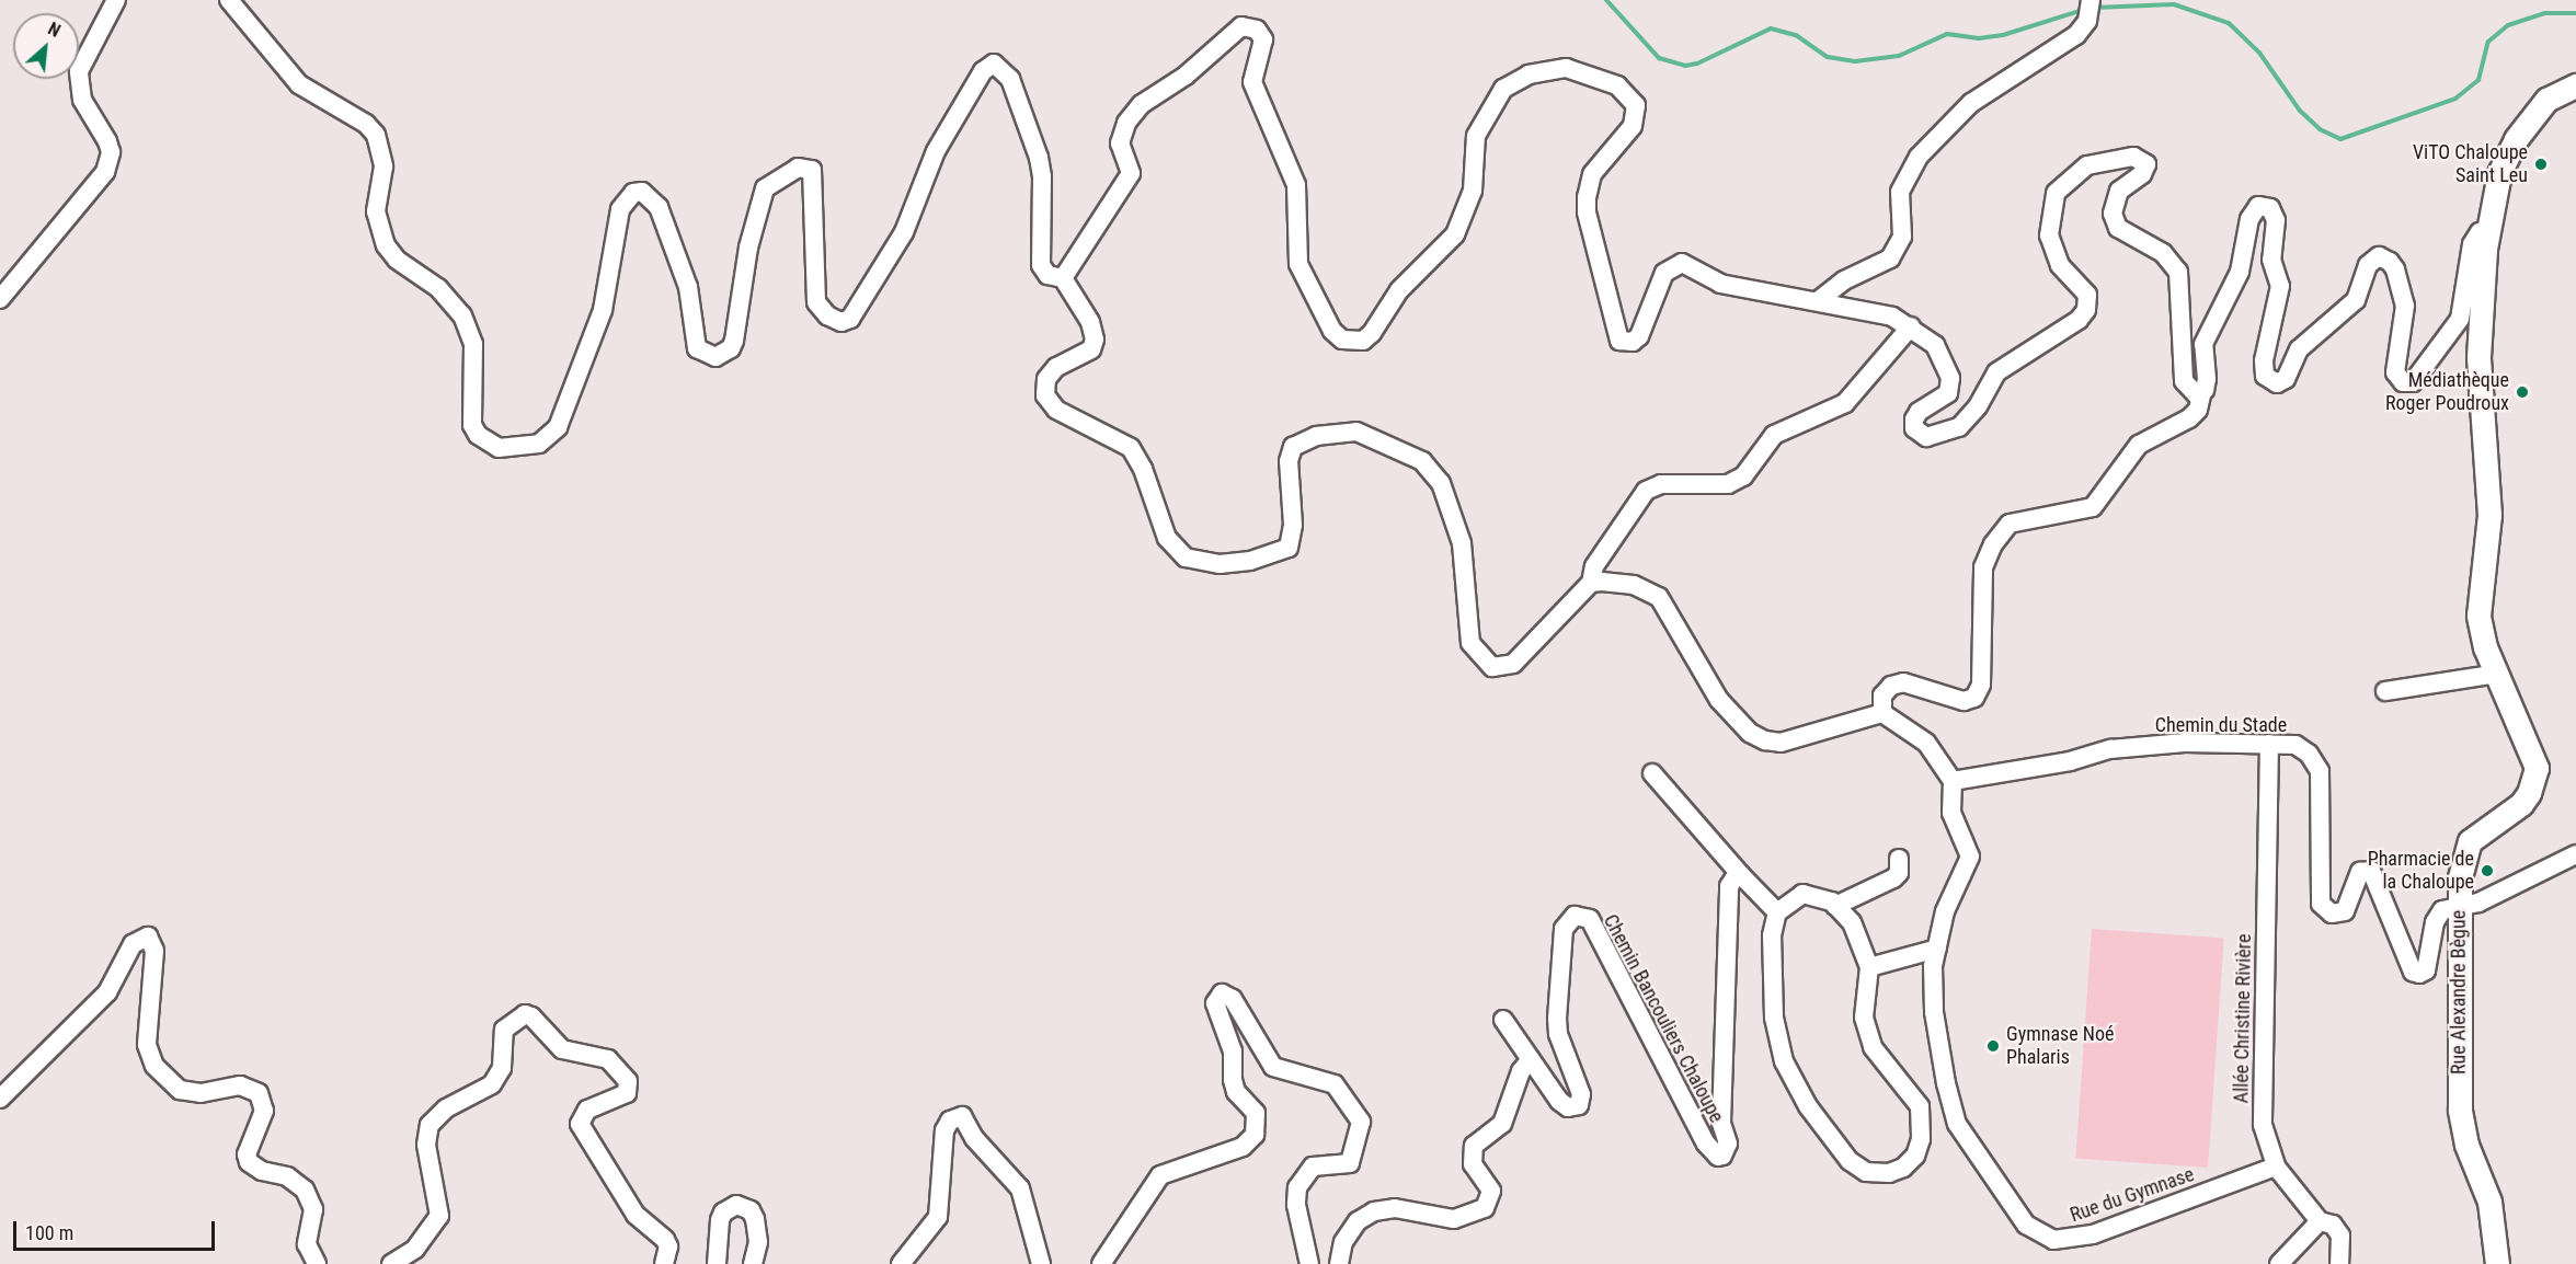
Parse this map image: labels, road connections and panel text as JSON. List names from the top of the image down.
{
  "streets": {
    "main road": ["Rue Alexandre Bègue"],
    "street": [
      "Chemin du Stade",
      "Chemin Bancouliers Chaloupe",
      "Allée Christine Rivière",
      "Rue du Gymnase"
    ]
  },
  "crossings": [
    ["Chemin du Stade", "Rue Alexandre Bègue"],
    ["Chemin du Stade", "Allée Christine Rivière"],
    ["Allée Christine Rivière", "Rue du Gymnase"]
  ],
  "places": [
    "ViTO Chaloupe Saint Leu",
    "Médiathèque Roger Poudroux",
    "Pharmacie de la Chaloupe",
    "Gymnase Noé Phalaris"
  ],
  "scale_bar": "100 m",
  "north": "top right"
}
